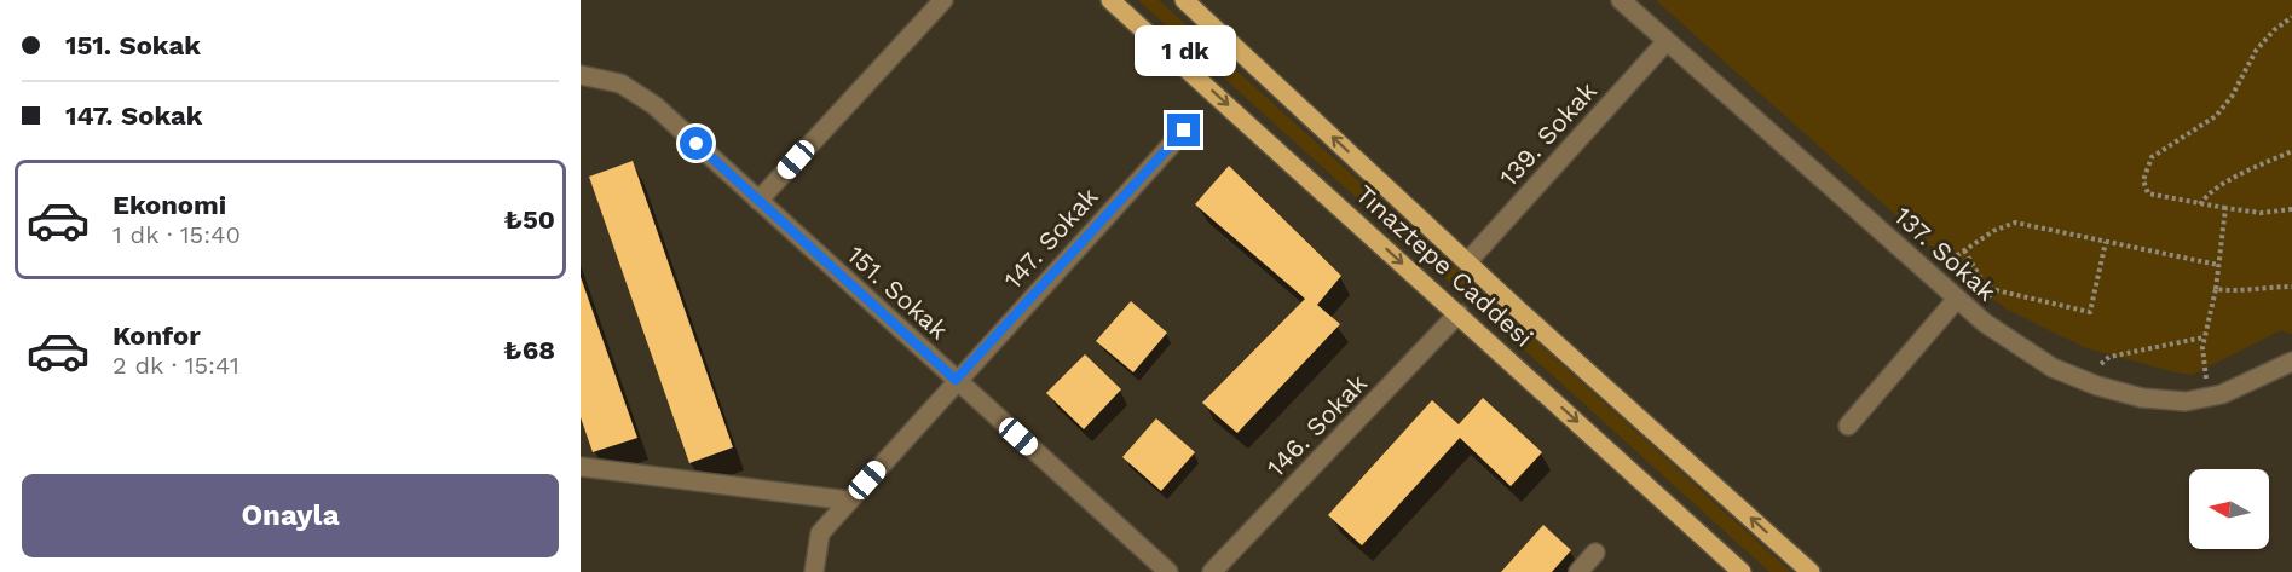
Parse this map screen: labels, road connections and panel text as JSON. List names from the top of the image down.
{
  "streets": {
    "main road": ["Tınaztepe Caddesi"],
    "street": [
      "139. Sokak",
      "147. Sokak",
      "137. Sokak",
      "151. Sokak",
      "146. Sokak"
    ]
  },
  "crossings": [
    ["139. Sokak", "137. Sokak"],
    ["139. Sokak", "Tınaztepe Caddesi"],
    ["147. Sokak", "151. Sokak"],
    ["Tınaztepe Caddesi", "146. Sokak"]
  ],
  "north": "left",
  "page": {
    "banner": ["151. Sokak", "147. Sokak"],
    "bubble": "1 dk",
    "list": [
      {
        "name": "Ekonomi",
        "note": "1 dk · 15:40",
        "value": "₺50"
      },
      {
        "name": "Konfor",
        "note": "2 dk · 15:41",
        "value": "₺68"
      }
    ],
    "buttons": "Onayla"
  }
}
